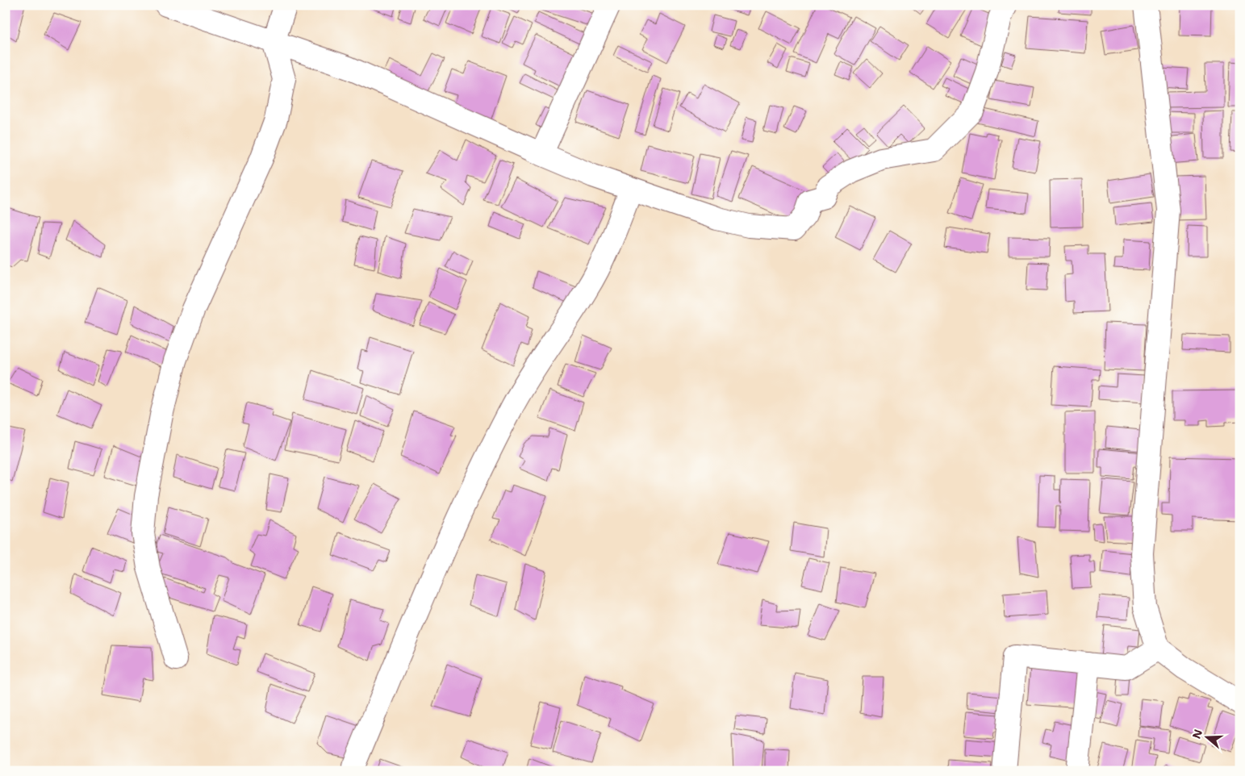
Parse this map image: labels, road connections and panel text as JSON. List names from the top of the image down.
{
  "north": "left"
}
